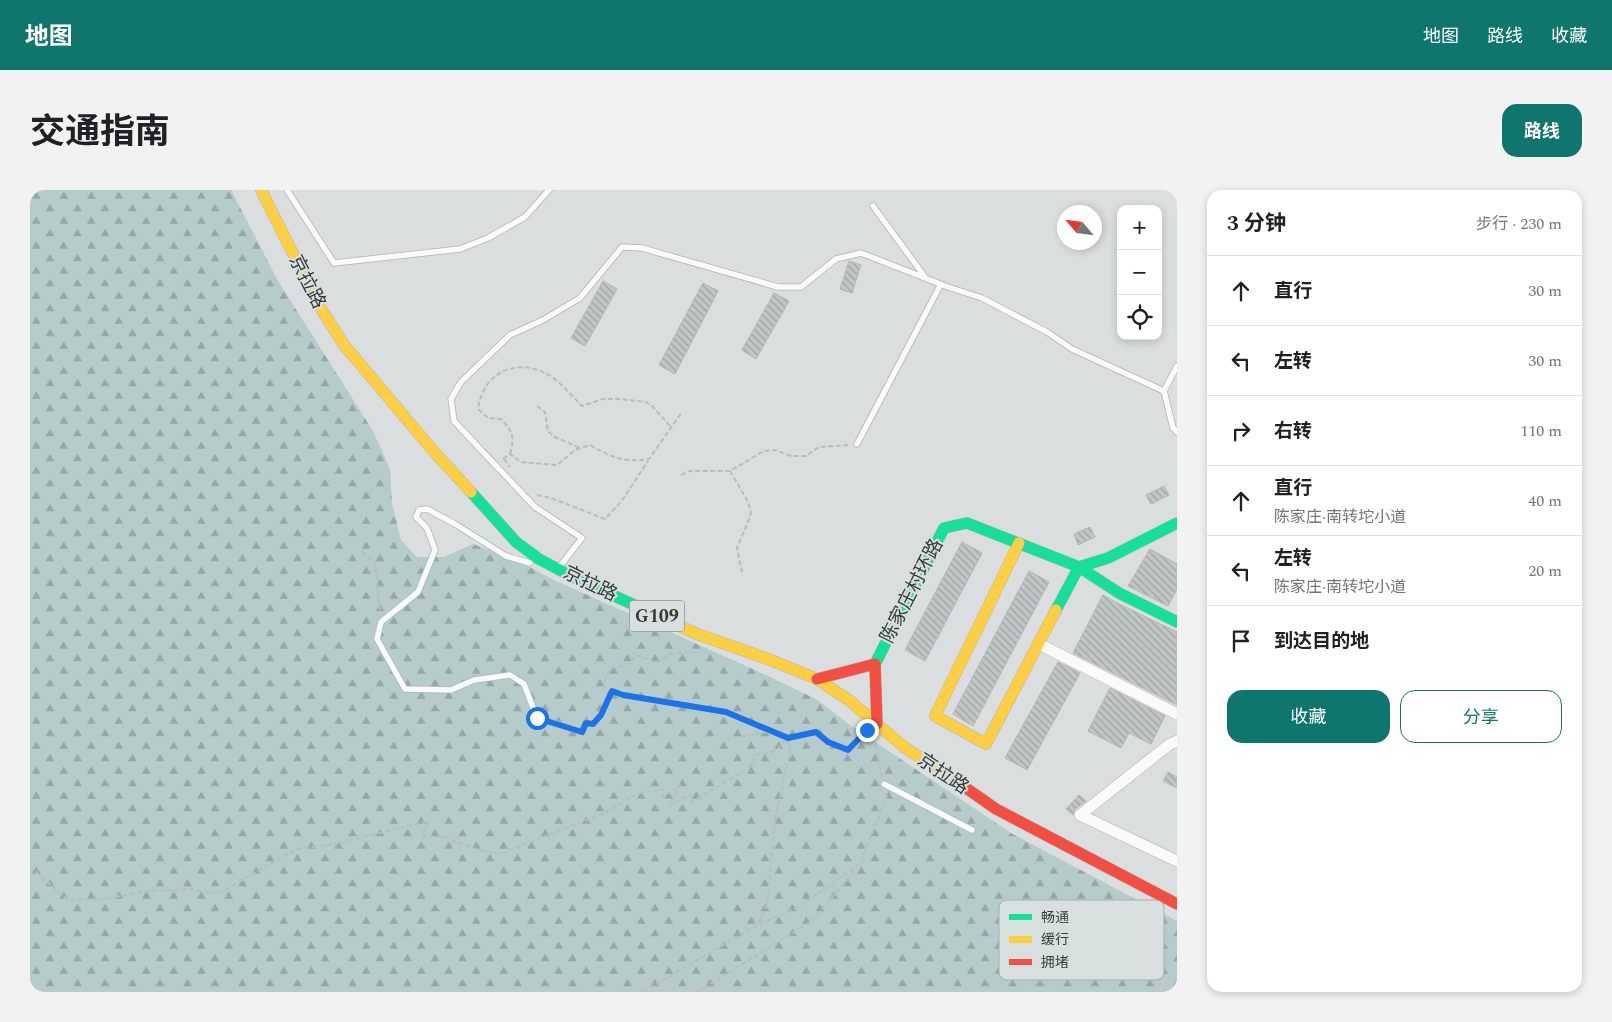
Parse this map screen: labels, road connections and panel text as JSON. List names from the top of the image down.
{
  "streets": {
    "main road": ["京拉路", "陈家庄村环路", "G109"]
  },
  "legend": ["畅通", "缓行", "拥堵"],
  "north": "top left",
  "page": {
    "header": "地图",
    "nav": ["地图", "路线", "收藏"],
    "title": "交通指南",
    "buttons": [
      "路线",
      ["收藏", "分享"]
    ],
    "heading": ["3 分钟", "步行 · 230 m"],
    "map_buttons": ["+", "−"],
    "list": [
      ["直行", "30 m"],
      ["左转", "30 m"],
      ["右转", "110 m"],
      ["直行", "陈家庄·南转坨小道", "40 m"],
      ["左转", "陈家庄·南转坨小道", "20 m"],
      "到达目的地"
    ]
  }
}
